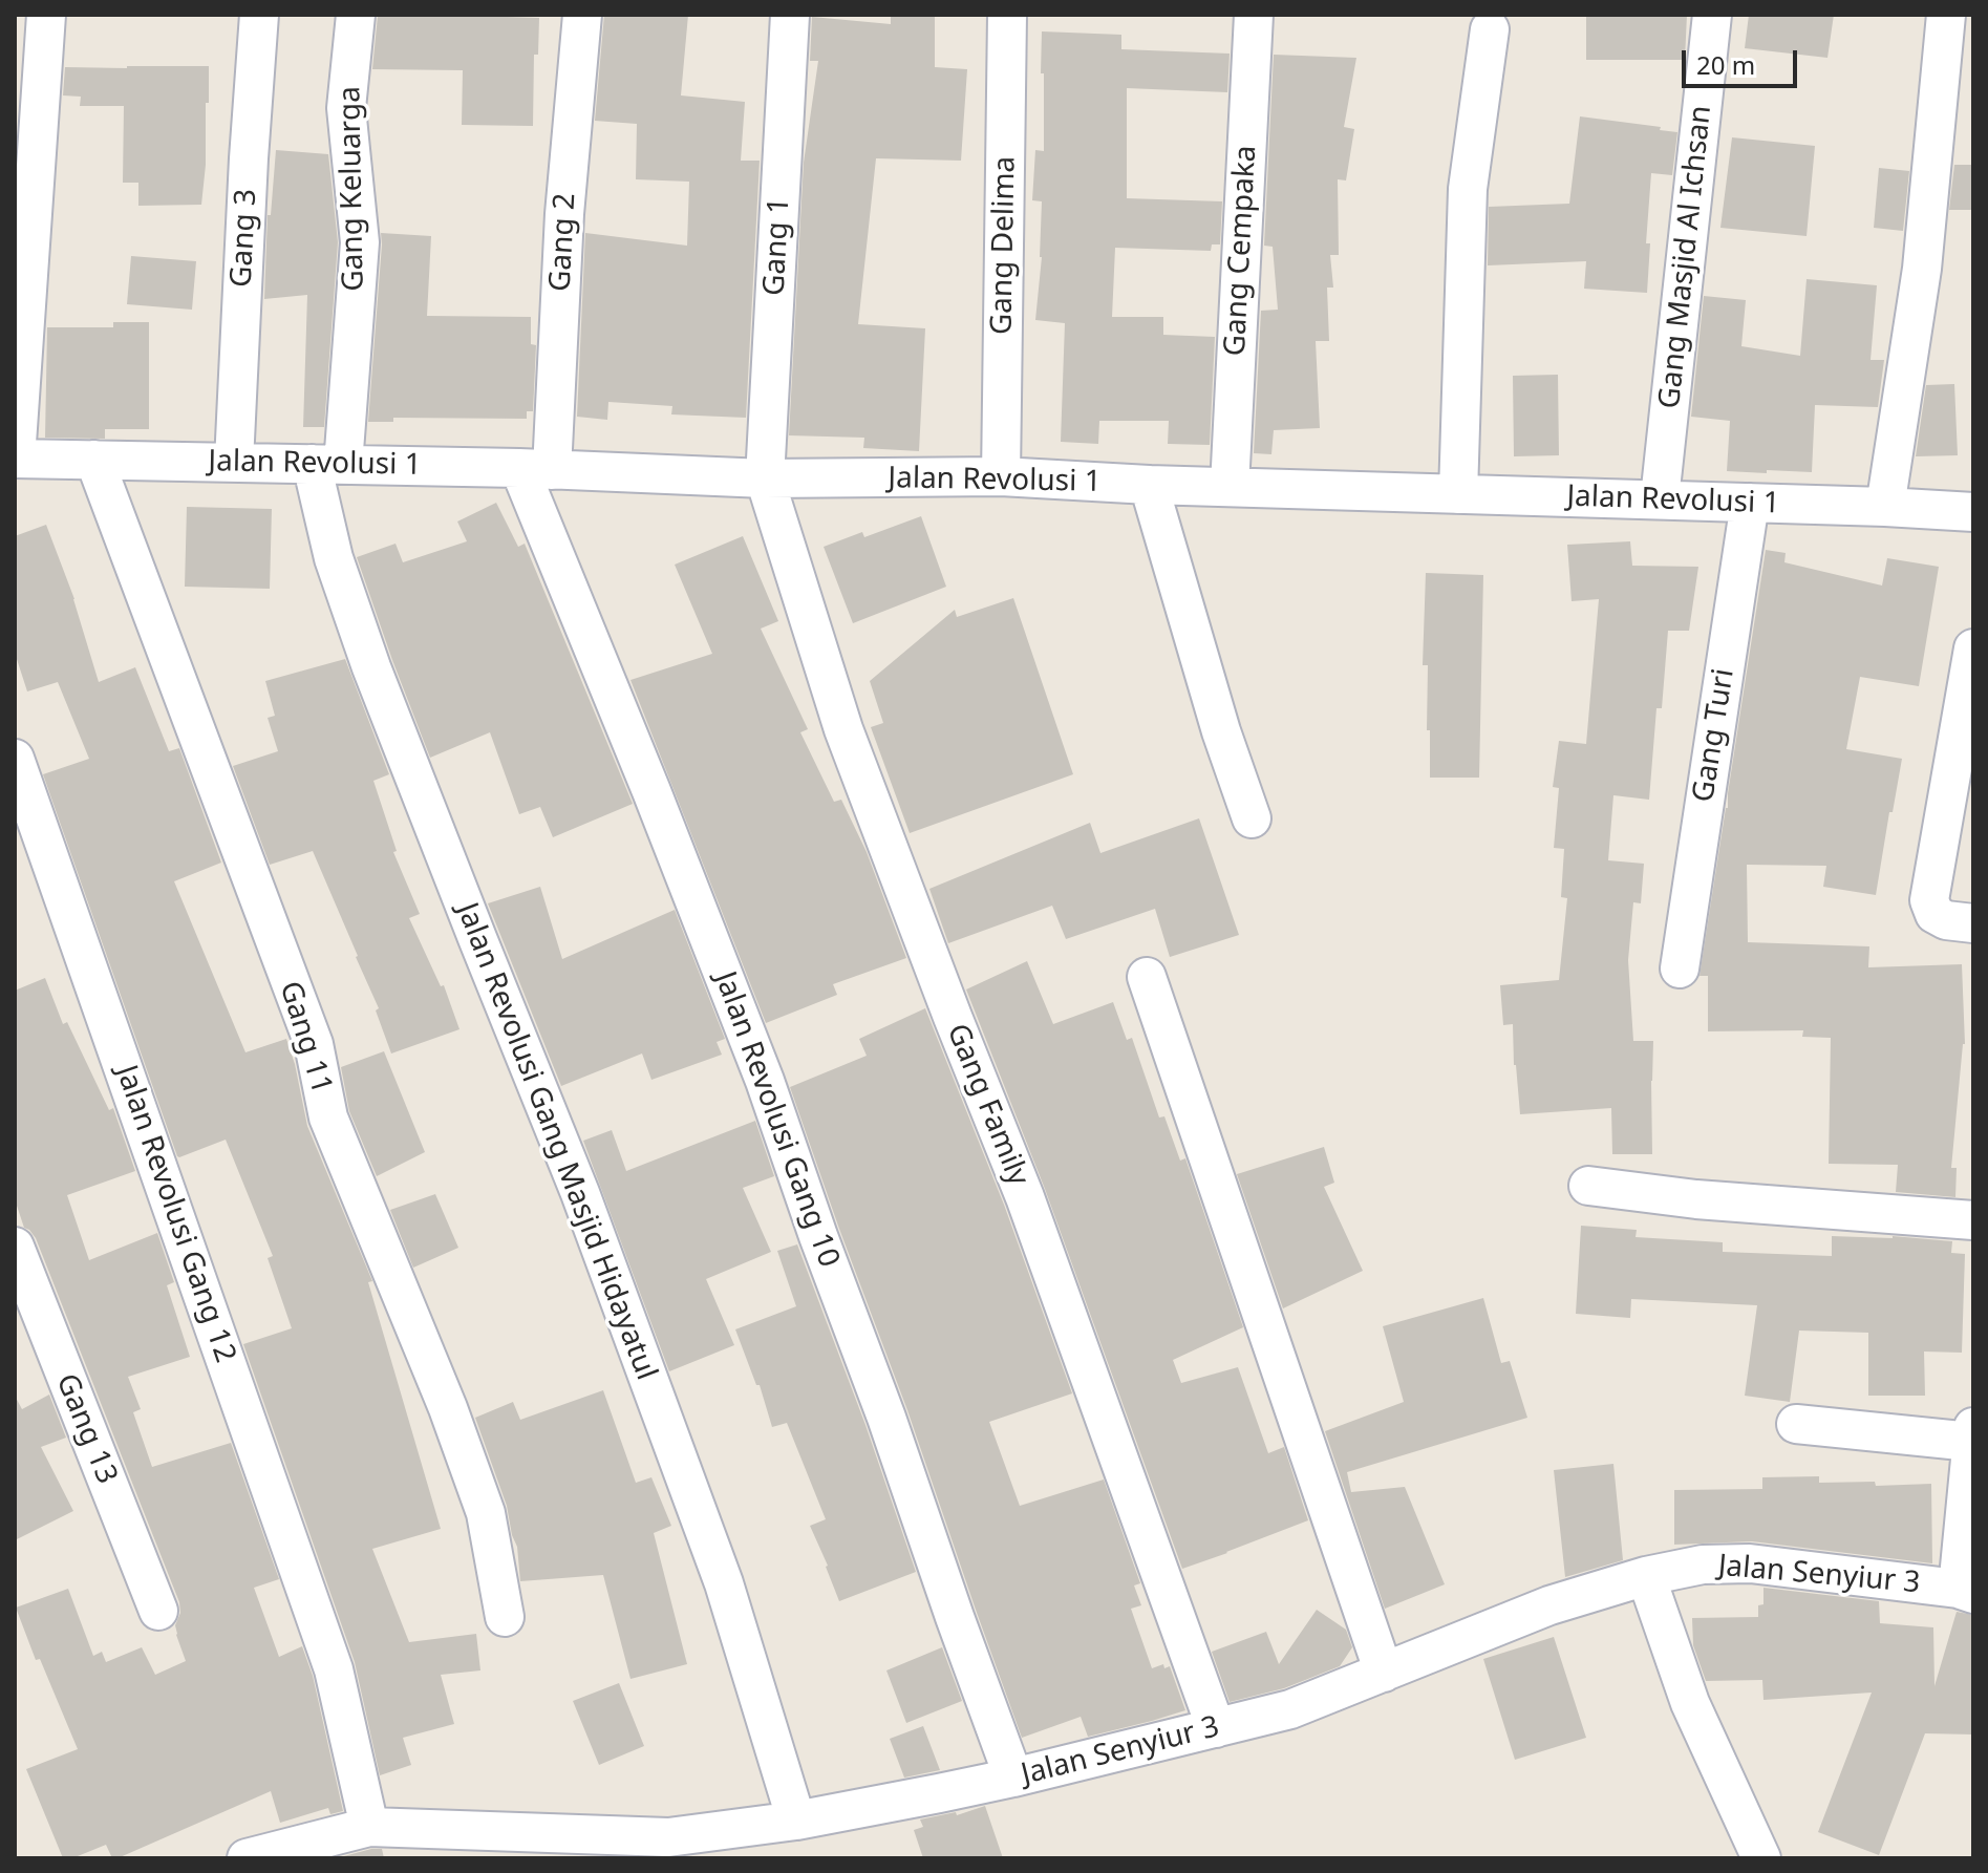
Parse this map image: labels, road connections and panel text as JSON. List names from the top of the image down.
{
  "streets": {
    "street": [
      "Gang Keluarga",
      "Gang 3",
      "Gang 2",
      "Gang Delima",
      "Gang 1",
      "Gang Cempaka",
      "Gang Masjid Al Ichsan",
      "Jalan Revolusi 1",
      "Gang Turi",
      "Gang 11",
      "Gang Family",
      "Jalan Revolusi Gang 10",
      "Jalan Revolusi Gang Masjid Hidayatul",
      "Jalan Revolusi Gang 12",
      "Gang 13",
      "Jalan Senyiur 3"
    ]
  },
  "crossings": [
    ["Gang Keluarga", "Jalan Revolusi 1"],
    ["Gang Keluarga", "Jalan Revolusi Gang Masjid Hidayatul"],
    ["Gang 3", "Jalan Revolusi 1"],
    ["Gang 2", "Jalan Revolusi 1"],
    ["Gang 2", "Jalan Revolusi Gang 10"],
    ["Gang Delima", "Jalan Revolusi 1"],
    ["Gang 1", "Jalan Revolusi 1"],
    ["Gang 1", "Gang Family"],
    ["Gang Cempaka", "Jalan Revolusi 1"],
    ["Gang Masjid Al Ichsan", "Jalan Revolusi 1"],
    ["Jalan Revolusi 1", "Gang Turi"],
    ["Jalan Revolusi 1", "Gang 11"],
    ["Jalan Revolusi 1", "Gang Family"],
    ["Jalan Revolusi 1", "Jalan Revolusi Gang 10"],
    ["Jalan Revolusi 1", "Jalan Revolusi Gang Masjid Hidayatul"],
    ["Gang Family", "Jalan Senyiur 3"],
    ["Jalan Revolusi Gang 10", "Jalan Senyiur 3"],
    ["Jalan Revolusi Gang Masjid Hidayatul", "Jalan Senyiur 3"],
    ["Jalan Revolusi Gang 12", "Jalan Senyiur 3"]
  ],
  "scale_bar": "20 m"
}
